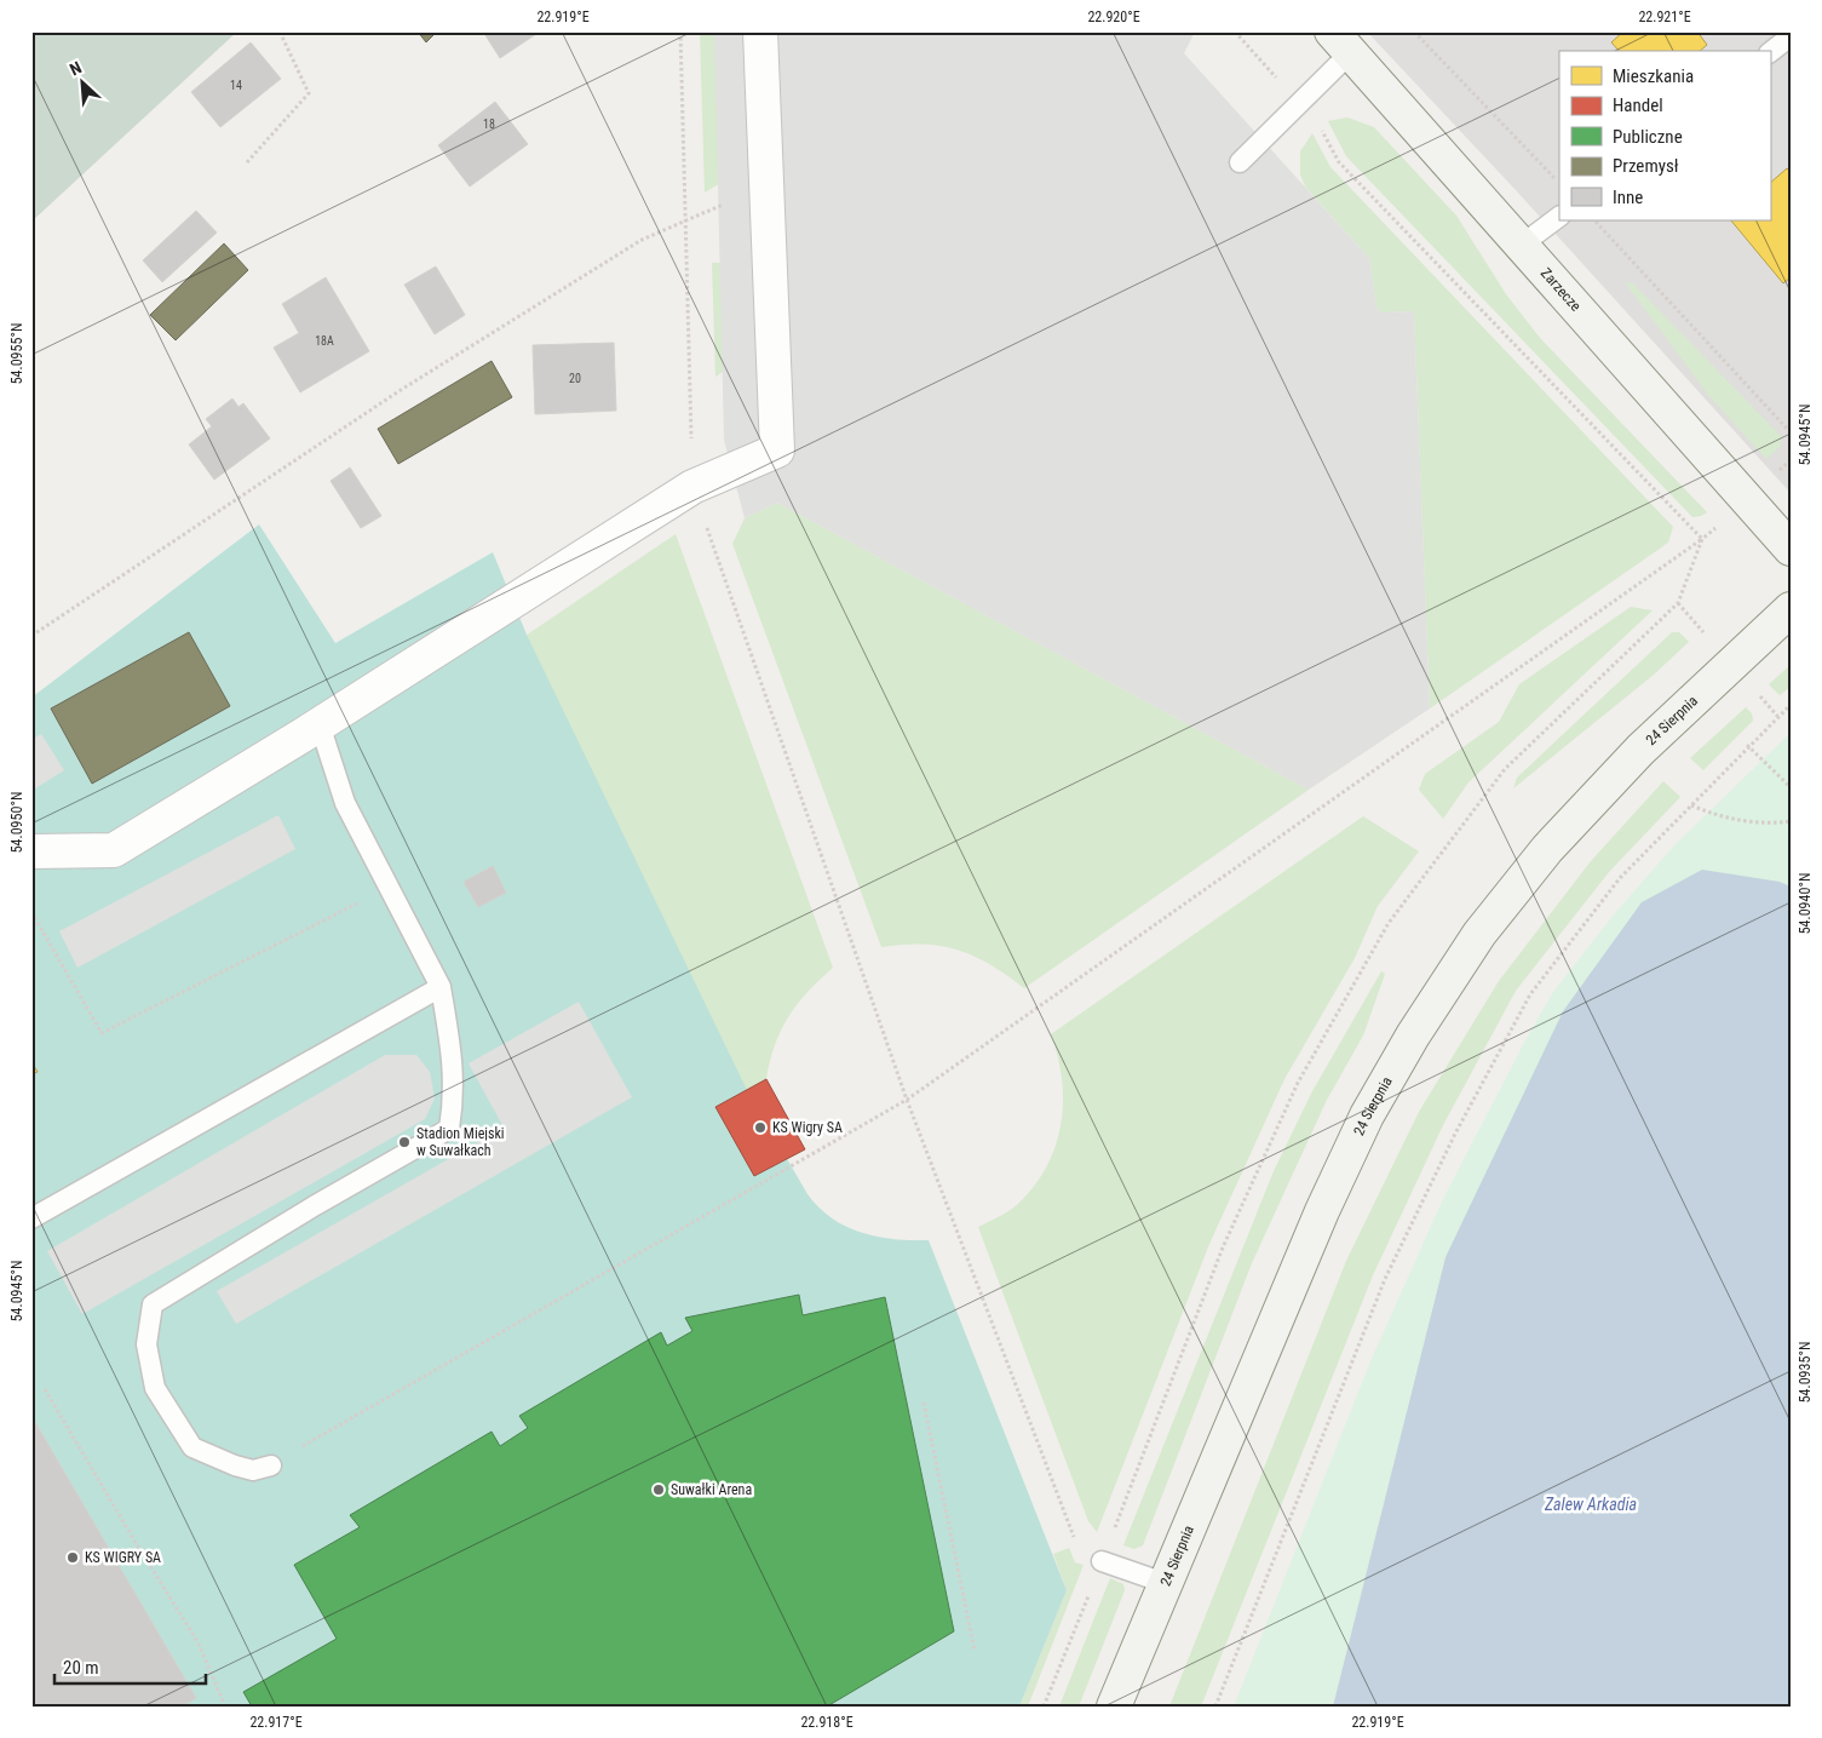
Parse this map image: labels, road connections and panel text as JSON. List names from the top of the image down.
{
  "streets": {
    "main road": ["Zarzecze", "24 Sierpnia"]
  },
  "water": ["Zalew Arkadia"],
  "places": [
    "KS Wigry SA",
    "Stadion Miejski w Suwałkach",
    "Suwałki Arena",
    "KS WIGRY SA"
  ],
  "house_numbers": [
    "14",
    "18",
    "18A",
    "20"
  ],
  "legend": [
    "Mieszkania",
    "Handel",
    "Publiczne",
    "Przemysł",
    "Inne"
  ],
  "scale_bar": "20 m",
  "north": "top left",
  "coordinates": [
    "22.919°E",
    "22.920°E",
    "22.921°E",
    "54.0955°N",
    "54.0945°N",
    "54.0950°N",
    "54.0940°N",
    "54.0935°N",
    "22.917°E",
    "22.918°E"
  ]
}
